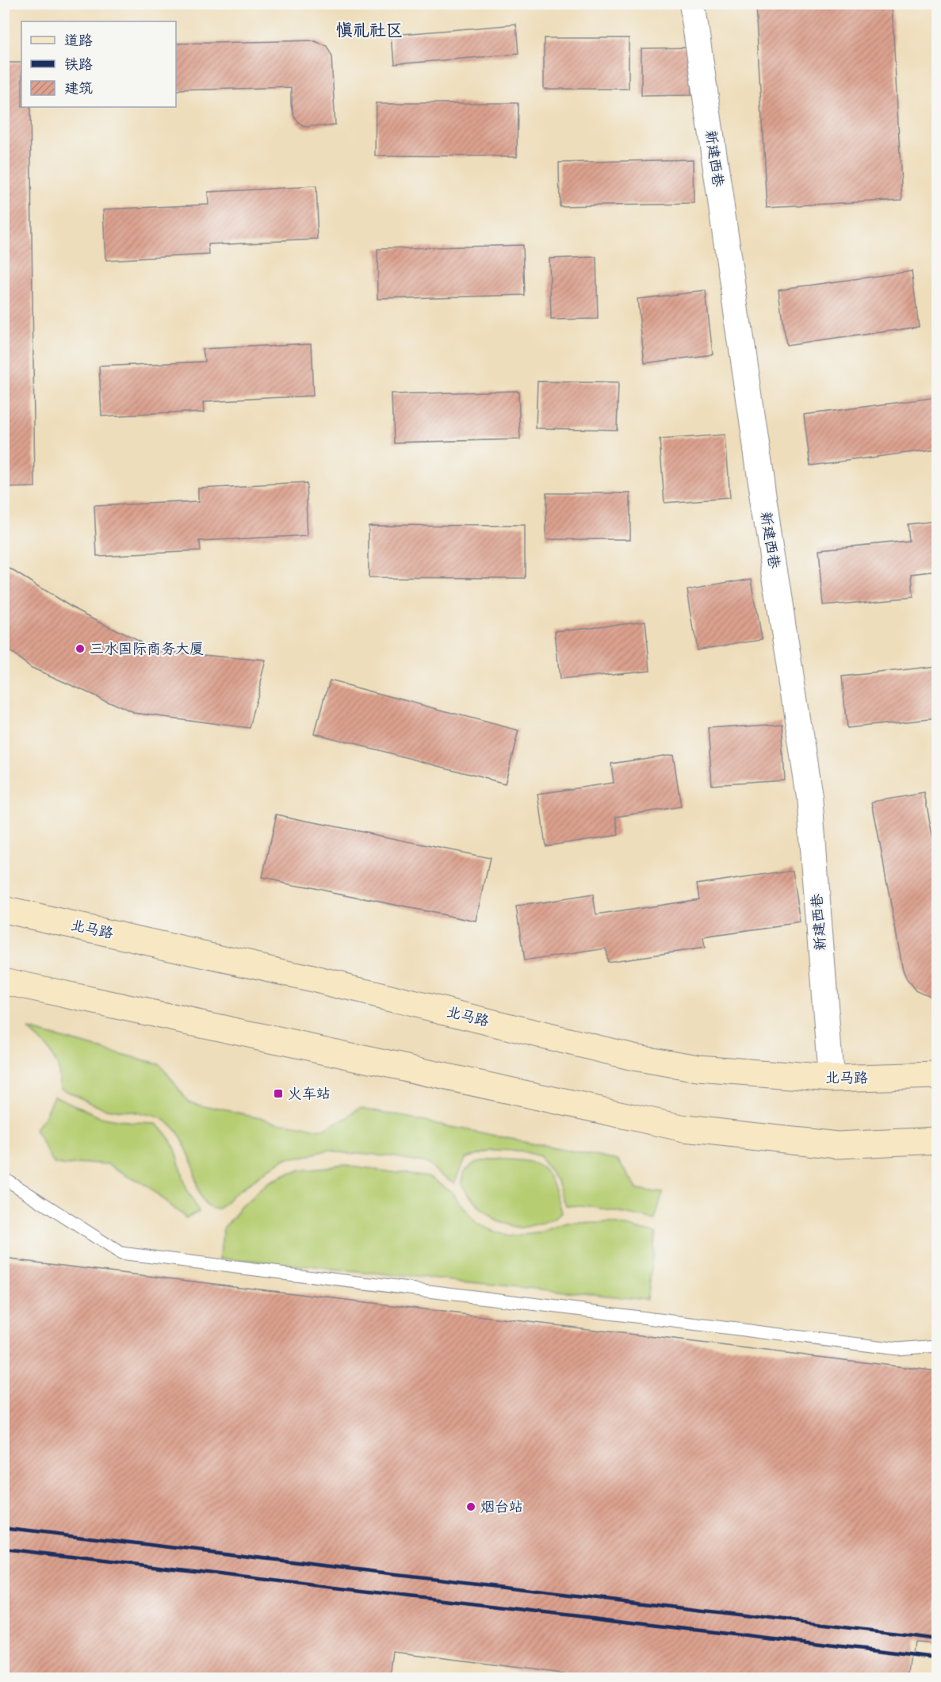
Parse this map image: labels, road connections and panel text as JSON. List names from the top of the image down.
{
  "streets": {
    "main road": ["北马路"],
    "street": ["新建西巷"]
  },
  "crossings": [
    ["新建西巷", "北马路"]
  ],
  "districts": ["慎礼社区"],
  "places": {
    "other": ["三水国际商务大厦", "烟台站"],
    "transit": ["火车站"]
  },
  "legend": ["道路", "铁路", "建筑"]
}
